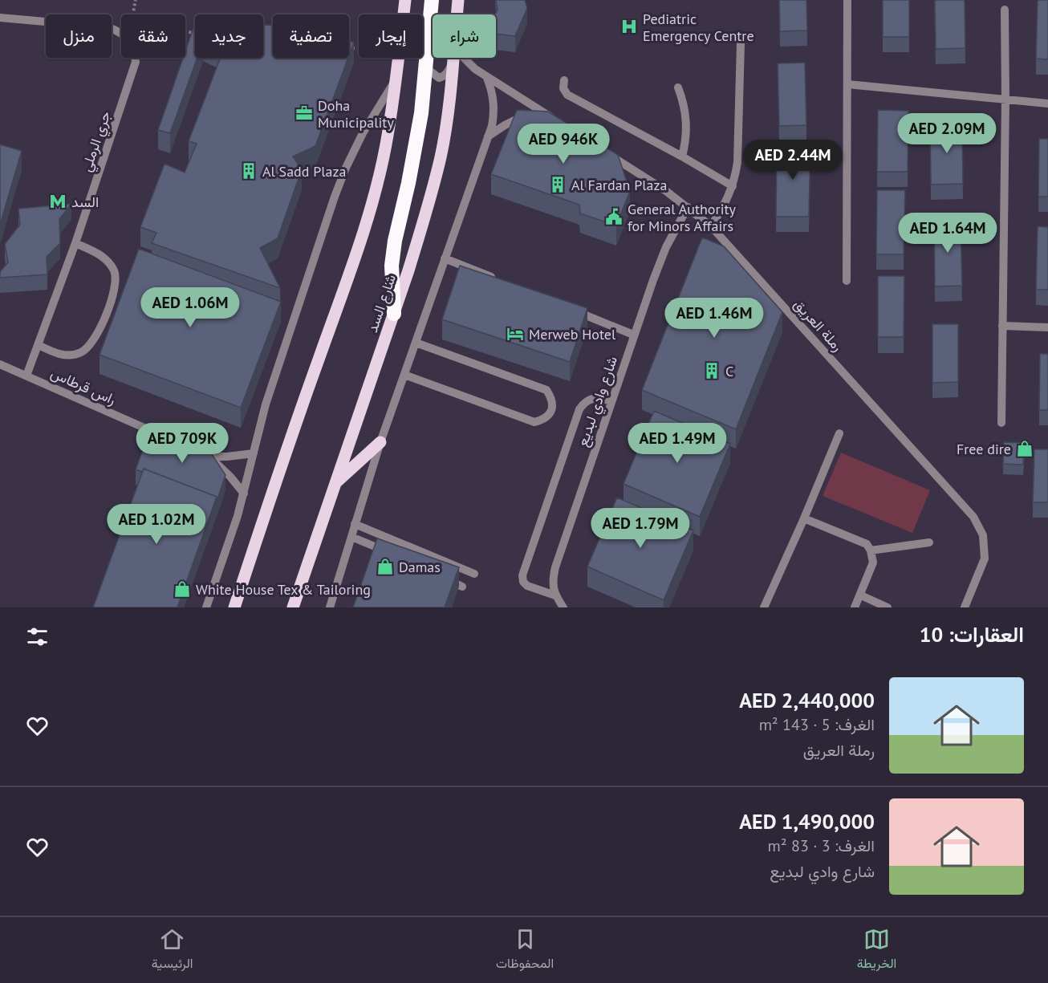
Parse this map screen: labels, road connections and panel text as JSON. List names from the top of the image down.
{
  "streets": {
    "main road": ["شارع السد"],
    "street": [
      "جري الرملي",
      "رملة العريق",
      "راس قرطاس",
      "شارع وادي لبديع"
    ]
  },
  "crossings": [
    ["جري الرملي", "راس قرطاس"],
    ["رملة العريق", "شارع وادي لبديع"]
  ],
  "places": {
    "hospital": ["Pediatric Emergency Centre"],
    "office": ["Doha Municipality"],
    "building": ["Al Sadd Plaza", "Al Fardan Plaza", "C"],
    "metro station": ["السد"],
    "public building": ["General Authority for Minors Affairs"],
    "hotel": ["Merweb Hotel"],
    "shop": ["Free dire", "Damas", "White House Tex & Tailoring"]
  },
  "page": {
    "chip": [
      "شراء",
      "إيجار",
      "تصفية",
      "جديد",
      "شقة",
      "منزل"
    ],
    "price": [
      "AED 2.09M",
      "AED 946K",
      "AED 2.44M",
      "AED 1.64M",
      "AED 1.06M",
      "AED 1.46M",
      "AED 709K",
      "AED 1.49M",
      "AED 1.02M",
      "AED 1.79M"
    ],
    "heading": "العقارات: 10",
    "list": [
      {
        "name": "AED 2,440,000",
        "note": "الغرف: 5 · 143 m² · رملة العريق"
      },
      {
        "name": "AED 1,490,000",
        "note": "الغرف: 3 · 83 m² · شارع وادي لبديع"
      }
    ],
    "tabs": ["الخريطة", "المحفوظات", "الرئيسية"]
  }
}
